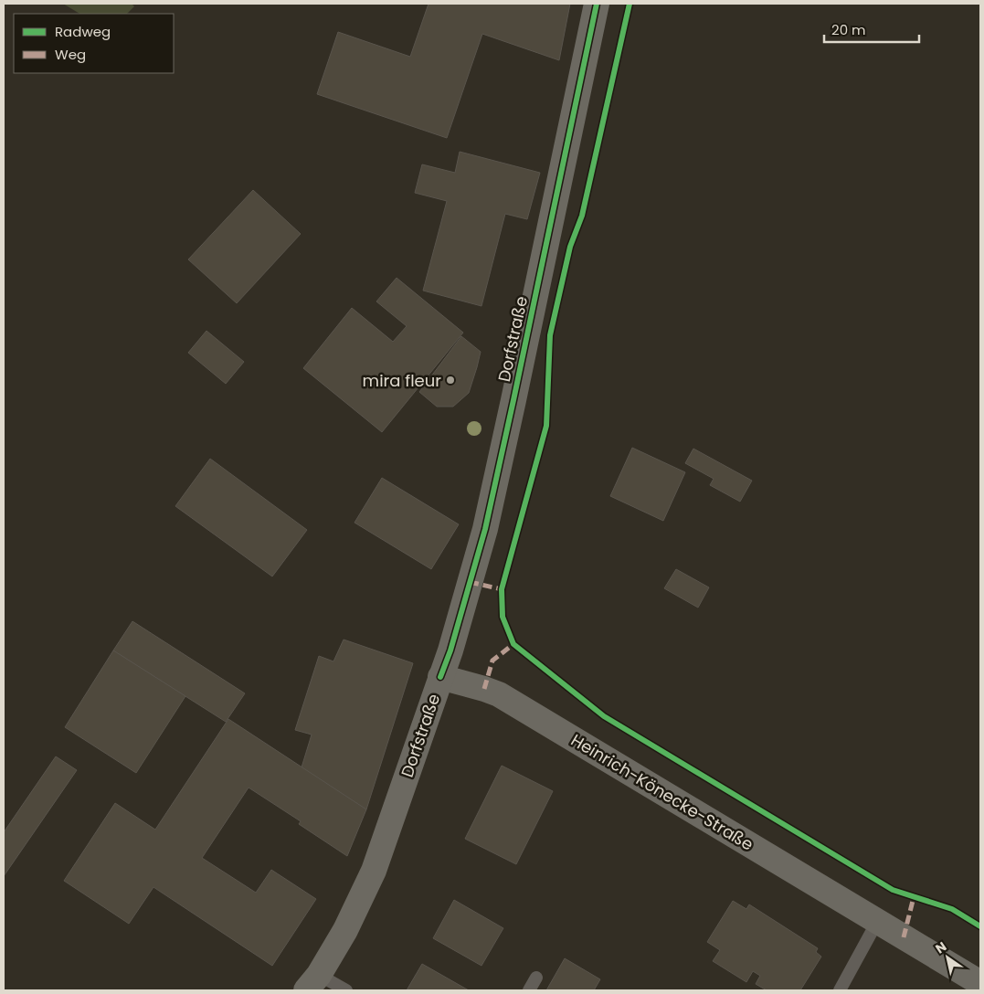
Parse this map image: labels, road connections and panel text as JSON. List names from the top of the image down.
{
  "streets": {
    "main road": ["Dorfstraße", "Heinrich-Könecke-Straße"]
  },
  "crossings": [
    ["Dorfstraße", "Heinrich-Könecke-Straße"]
  ],
  "places": ["mira fleur"],
  "legend": ["Radweg", "Weg"],
  "scale_bar": "20 m",
  "north": "top left"
}
